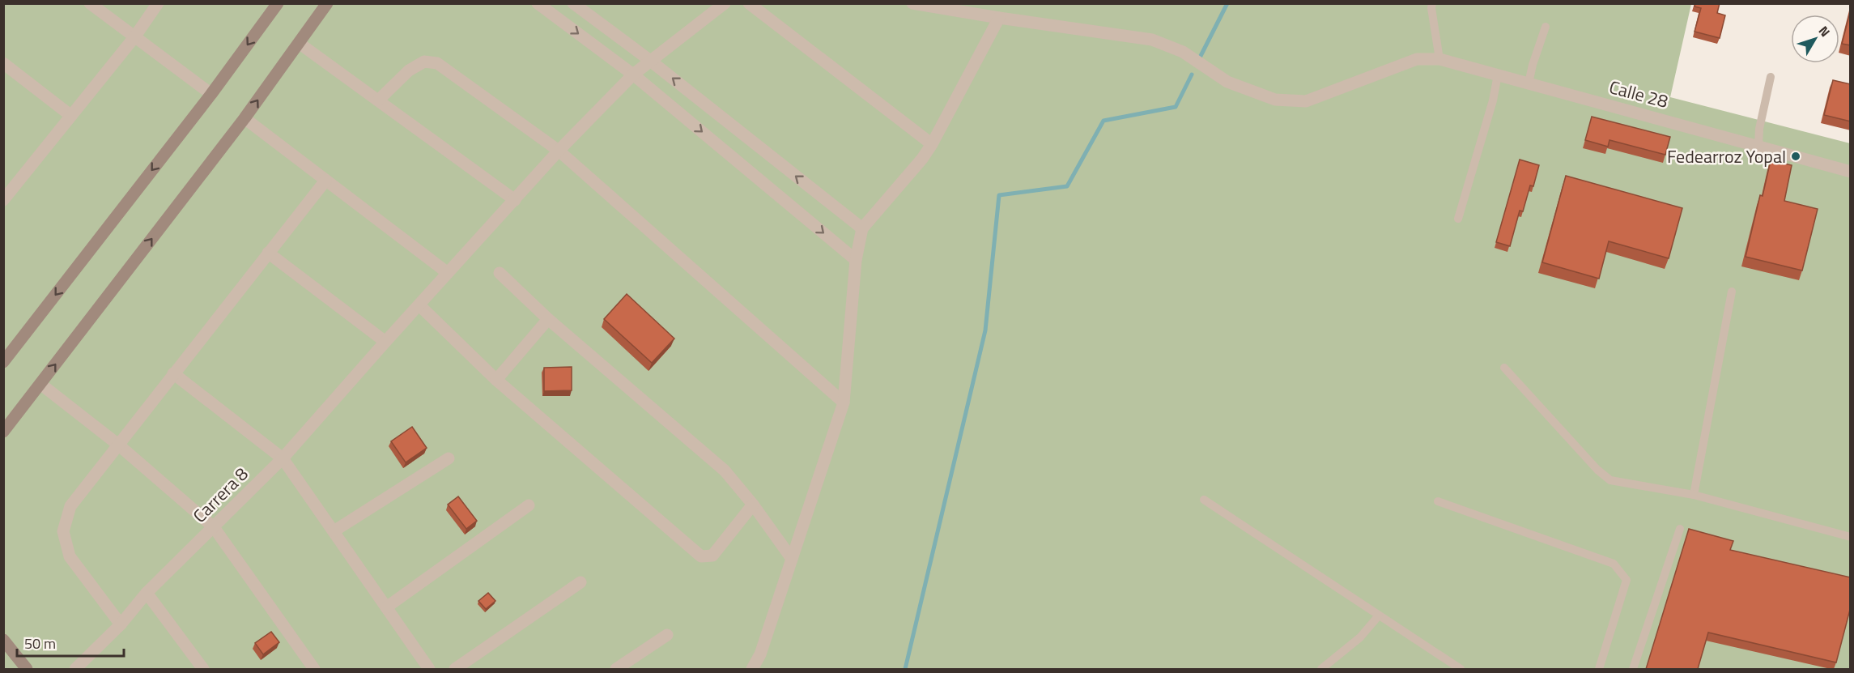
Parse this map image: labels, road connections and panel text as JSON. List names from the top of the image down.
{
  "streets": {
    "street": ["Calle 28", "Carrera 8"]
  },
  "places": ["Fedearroz Yopal"],
  "scale_bar": "50 m",
  "north": "top right"
}
